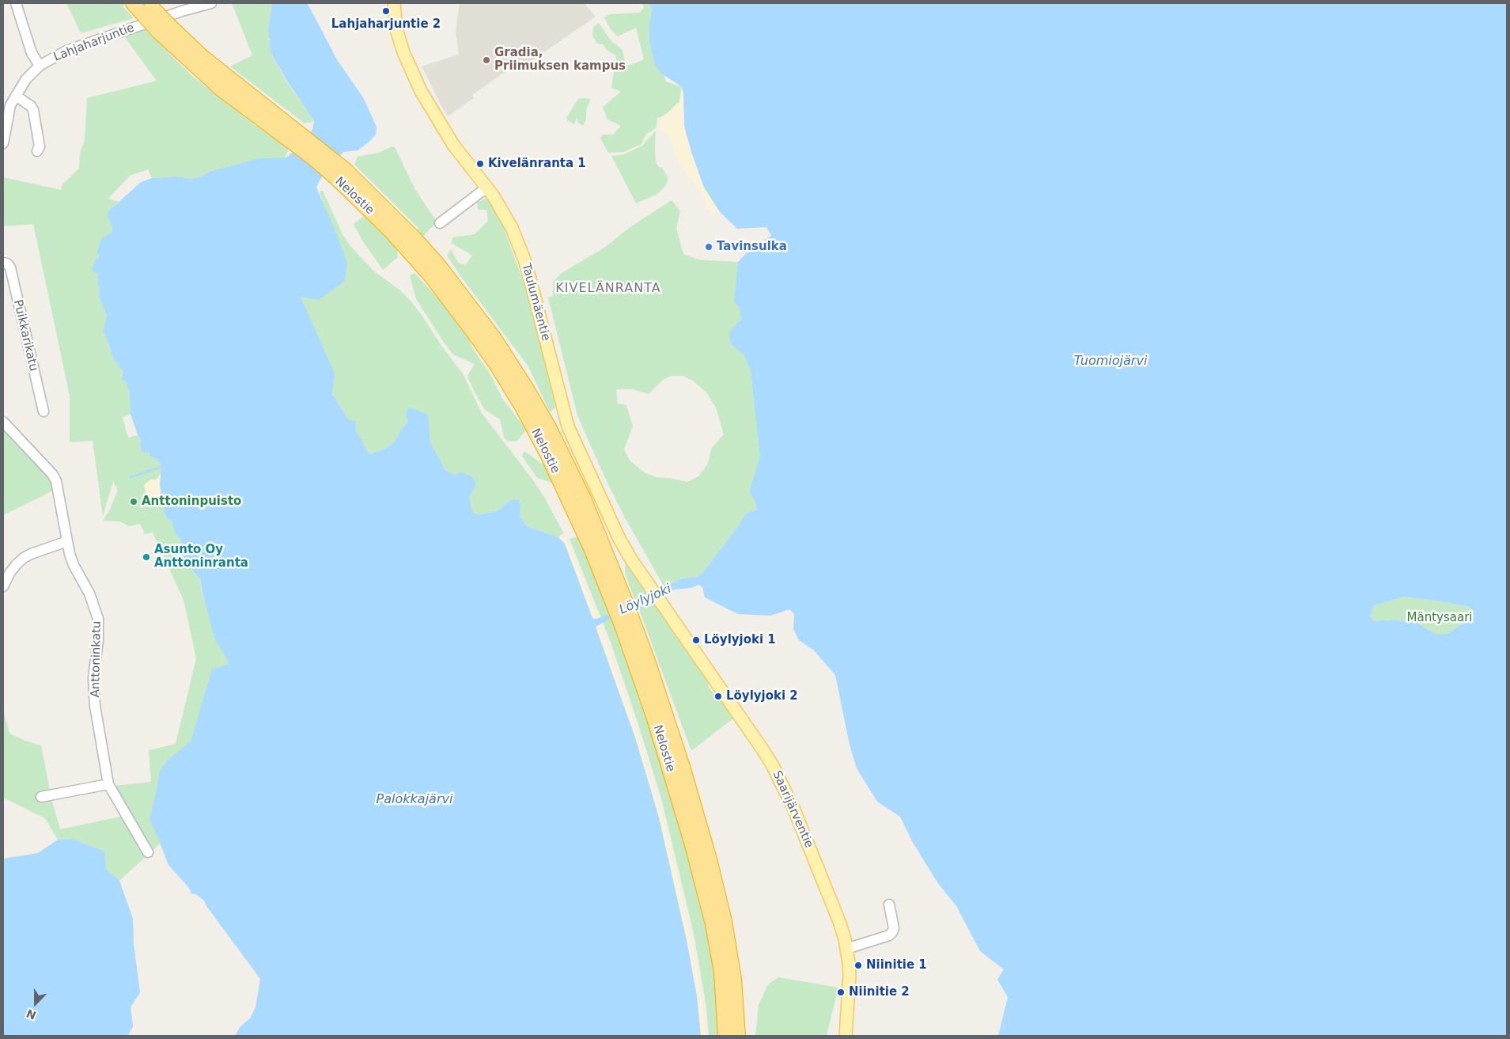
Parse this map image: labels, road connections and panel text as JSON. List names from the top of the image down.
{
  "streets": {
    "highway": ["Nelostie"],
    "main road": ["Taulumäentie", "Saarijärventie"],
    "street": ["Lahjaharjuntie", "Puikkarikatu", "Anttoninkatu"]
  },
  "crossings": [
    ["Taulumäentie", "Saarijärventie"]
  ],
  "districts": ["KIVELÄNRANTA"],
  "water": ["Tuomiojärvi", "Löylyjoki", "Palokkajärvi"],
  "parks": ["Mäntysaari"],
  "places": [
    "Lahjaharjuntie 2",
    "Gradia, Priimuksen kampus",
    "Kivelänranta 1",
    "Tavinsulka",
    "Anttoninpuisto",
    "Asunto Oy Anttoninranta",
    "Löylyjoki 1",
    "Löylyjoki 2",
    "Niinitie 1",
    "Niinitie 2"
  ],
  "north": "bottom"
}
